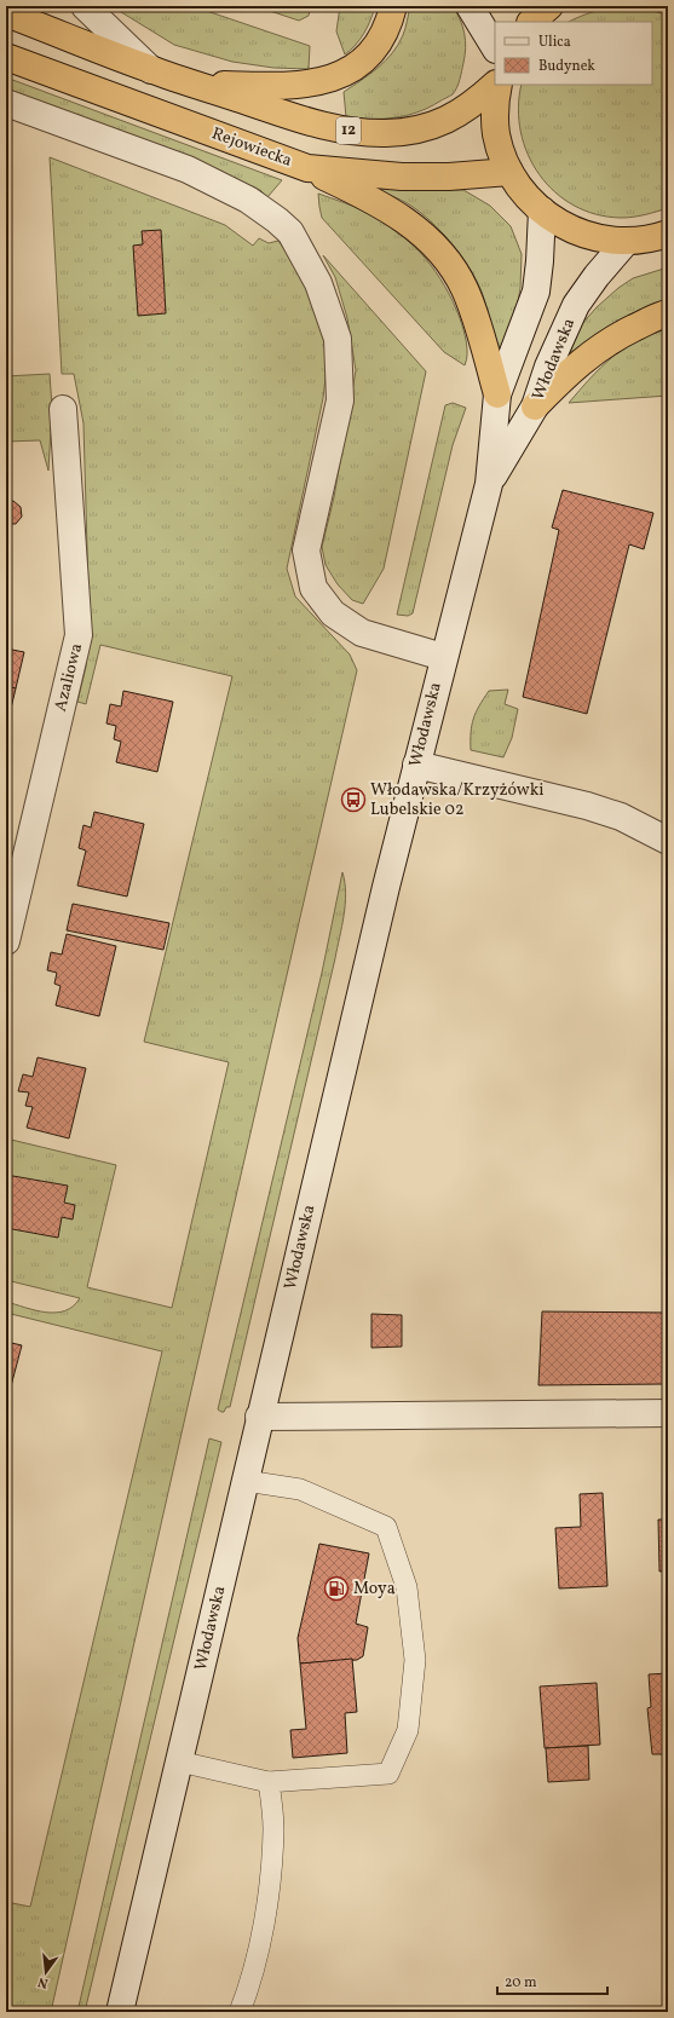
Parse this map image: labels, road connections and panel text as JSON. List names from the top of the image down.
{
  "streets": {
    "highway": ["12", "Rejowiecka"],
    "main road": ["Włodawska", "Azaliowa"]
  },
  "crossings": [
    ["12", "Rejowiecka"],
    ["12", "Włodawska"]
  ],
  "places": {
    "bus stop": ["Włodawska/Krzyżówki Lubelskie 02"],
    "fuel station": ["Moya"]
  },
  "legend": ["Ulica", "Budynek"],
  "scale_bar": "20 m",
  "north": "bottom"
}
